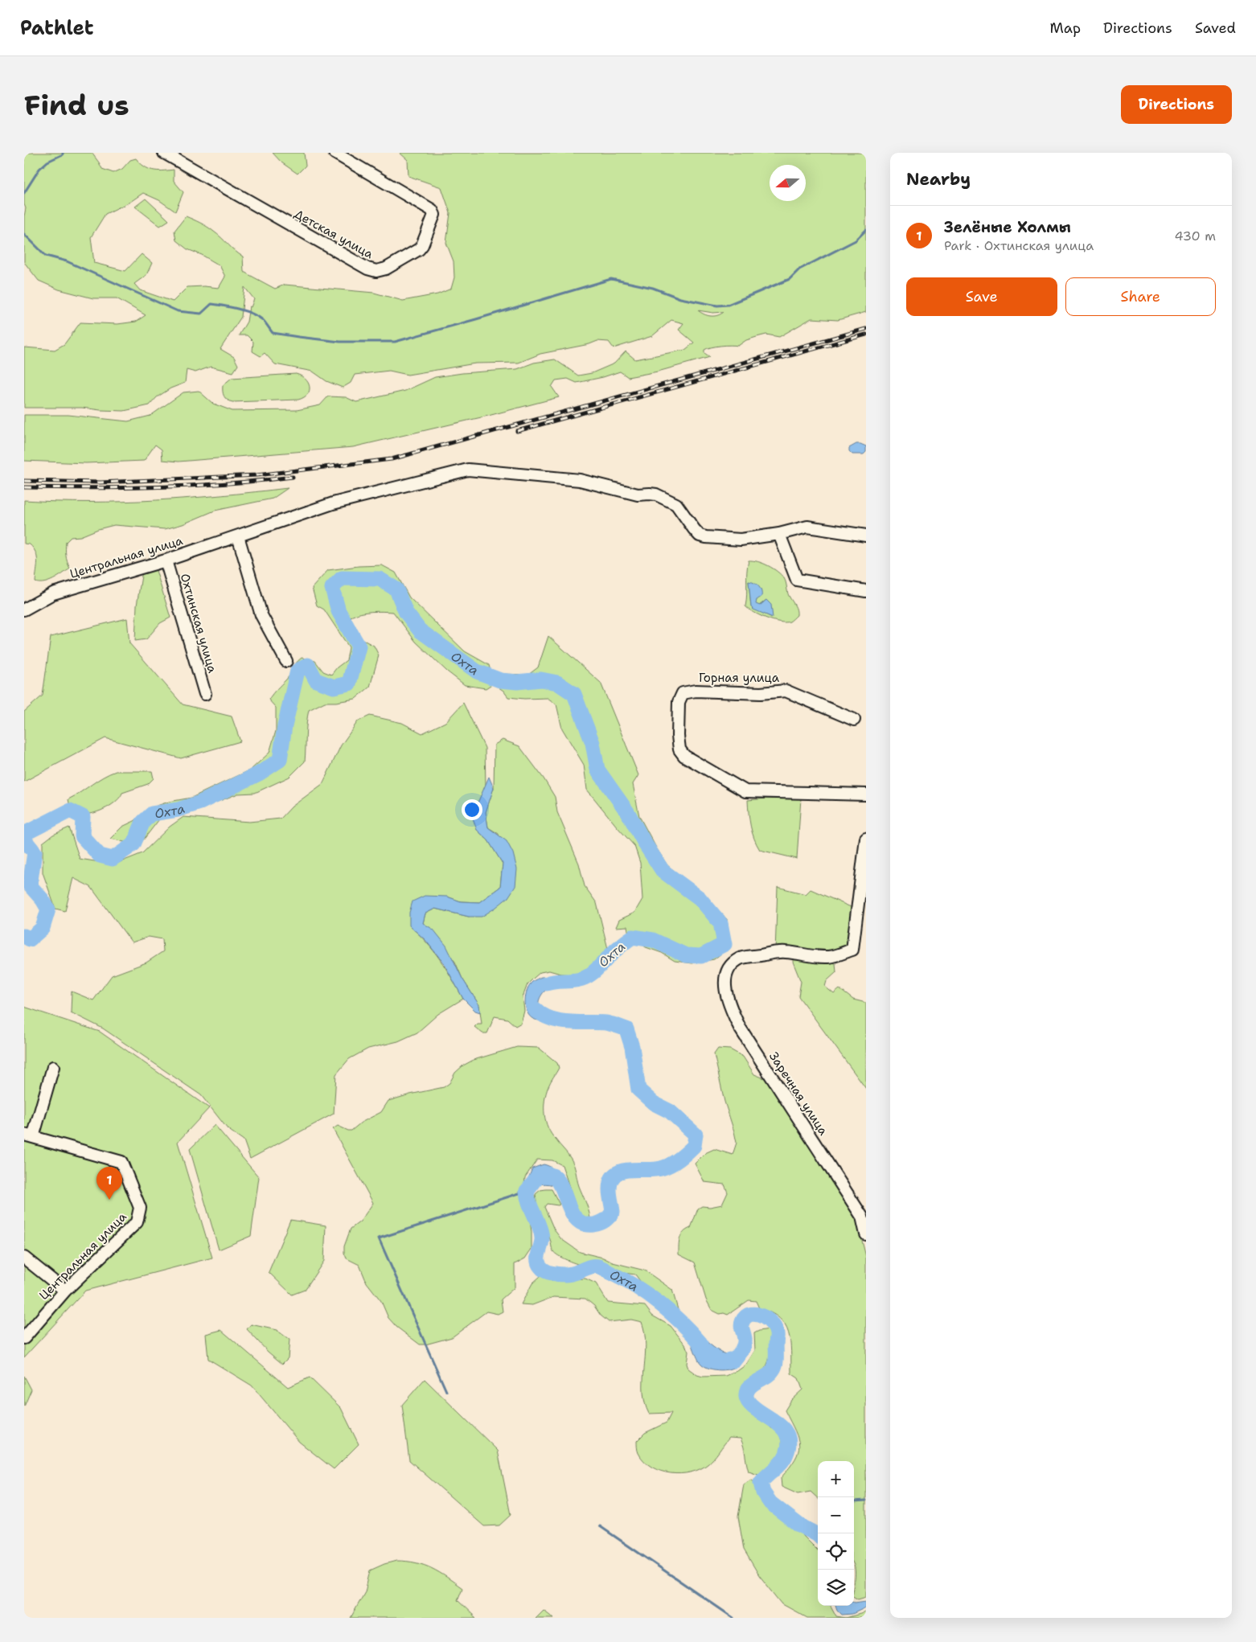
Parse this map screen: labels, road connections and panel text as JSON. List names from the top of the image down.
{
  "streets": {
    "street": [
      "Детская улица",
      "Центральная улица",
      "Охтинская улица",
      "Горная улица",
      "Заречная улица"
    ]
  },
  "crossings": [
    ["Центральная улица", "Охтинская улица"]
  ],
  "water": ["Охта"],
  "north": "left",
  "page": {
    "header": "Pathlet",
    "nav": ["Map", "Directions", "Saved"],
    "buttons": [
      "Directions",
      ["Save", "Share"]
    ],
    "title": "Find us",
    "heading": "Nearby",
    "list": [
      {
        "mark": "1",
        "name": "Зелёные Холмы",
        "note": "Park · Охтинская улица",
        "value": "430 m"
      }
    ],
    "pins": "1",
    "map_buttons": ["+", "−"]
  }
}
